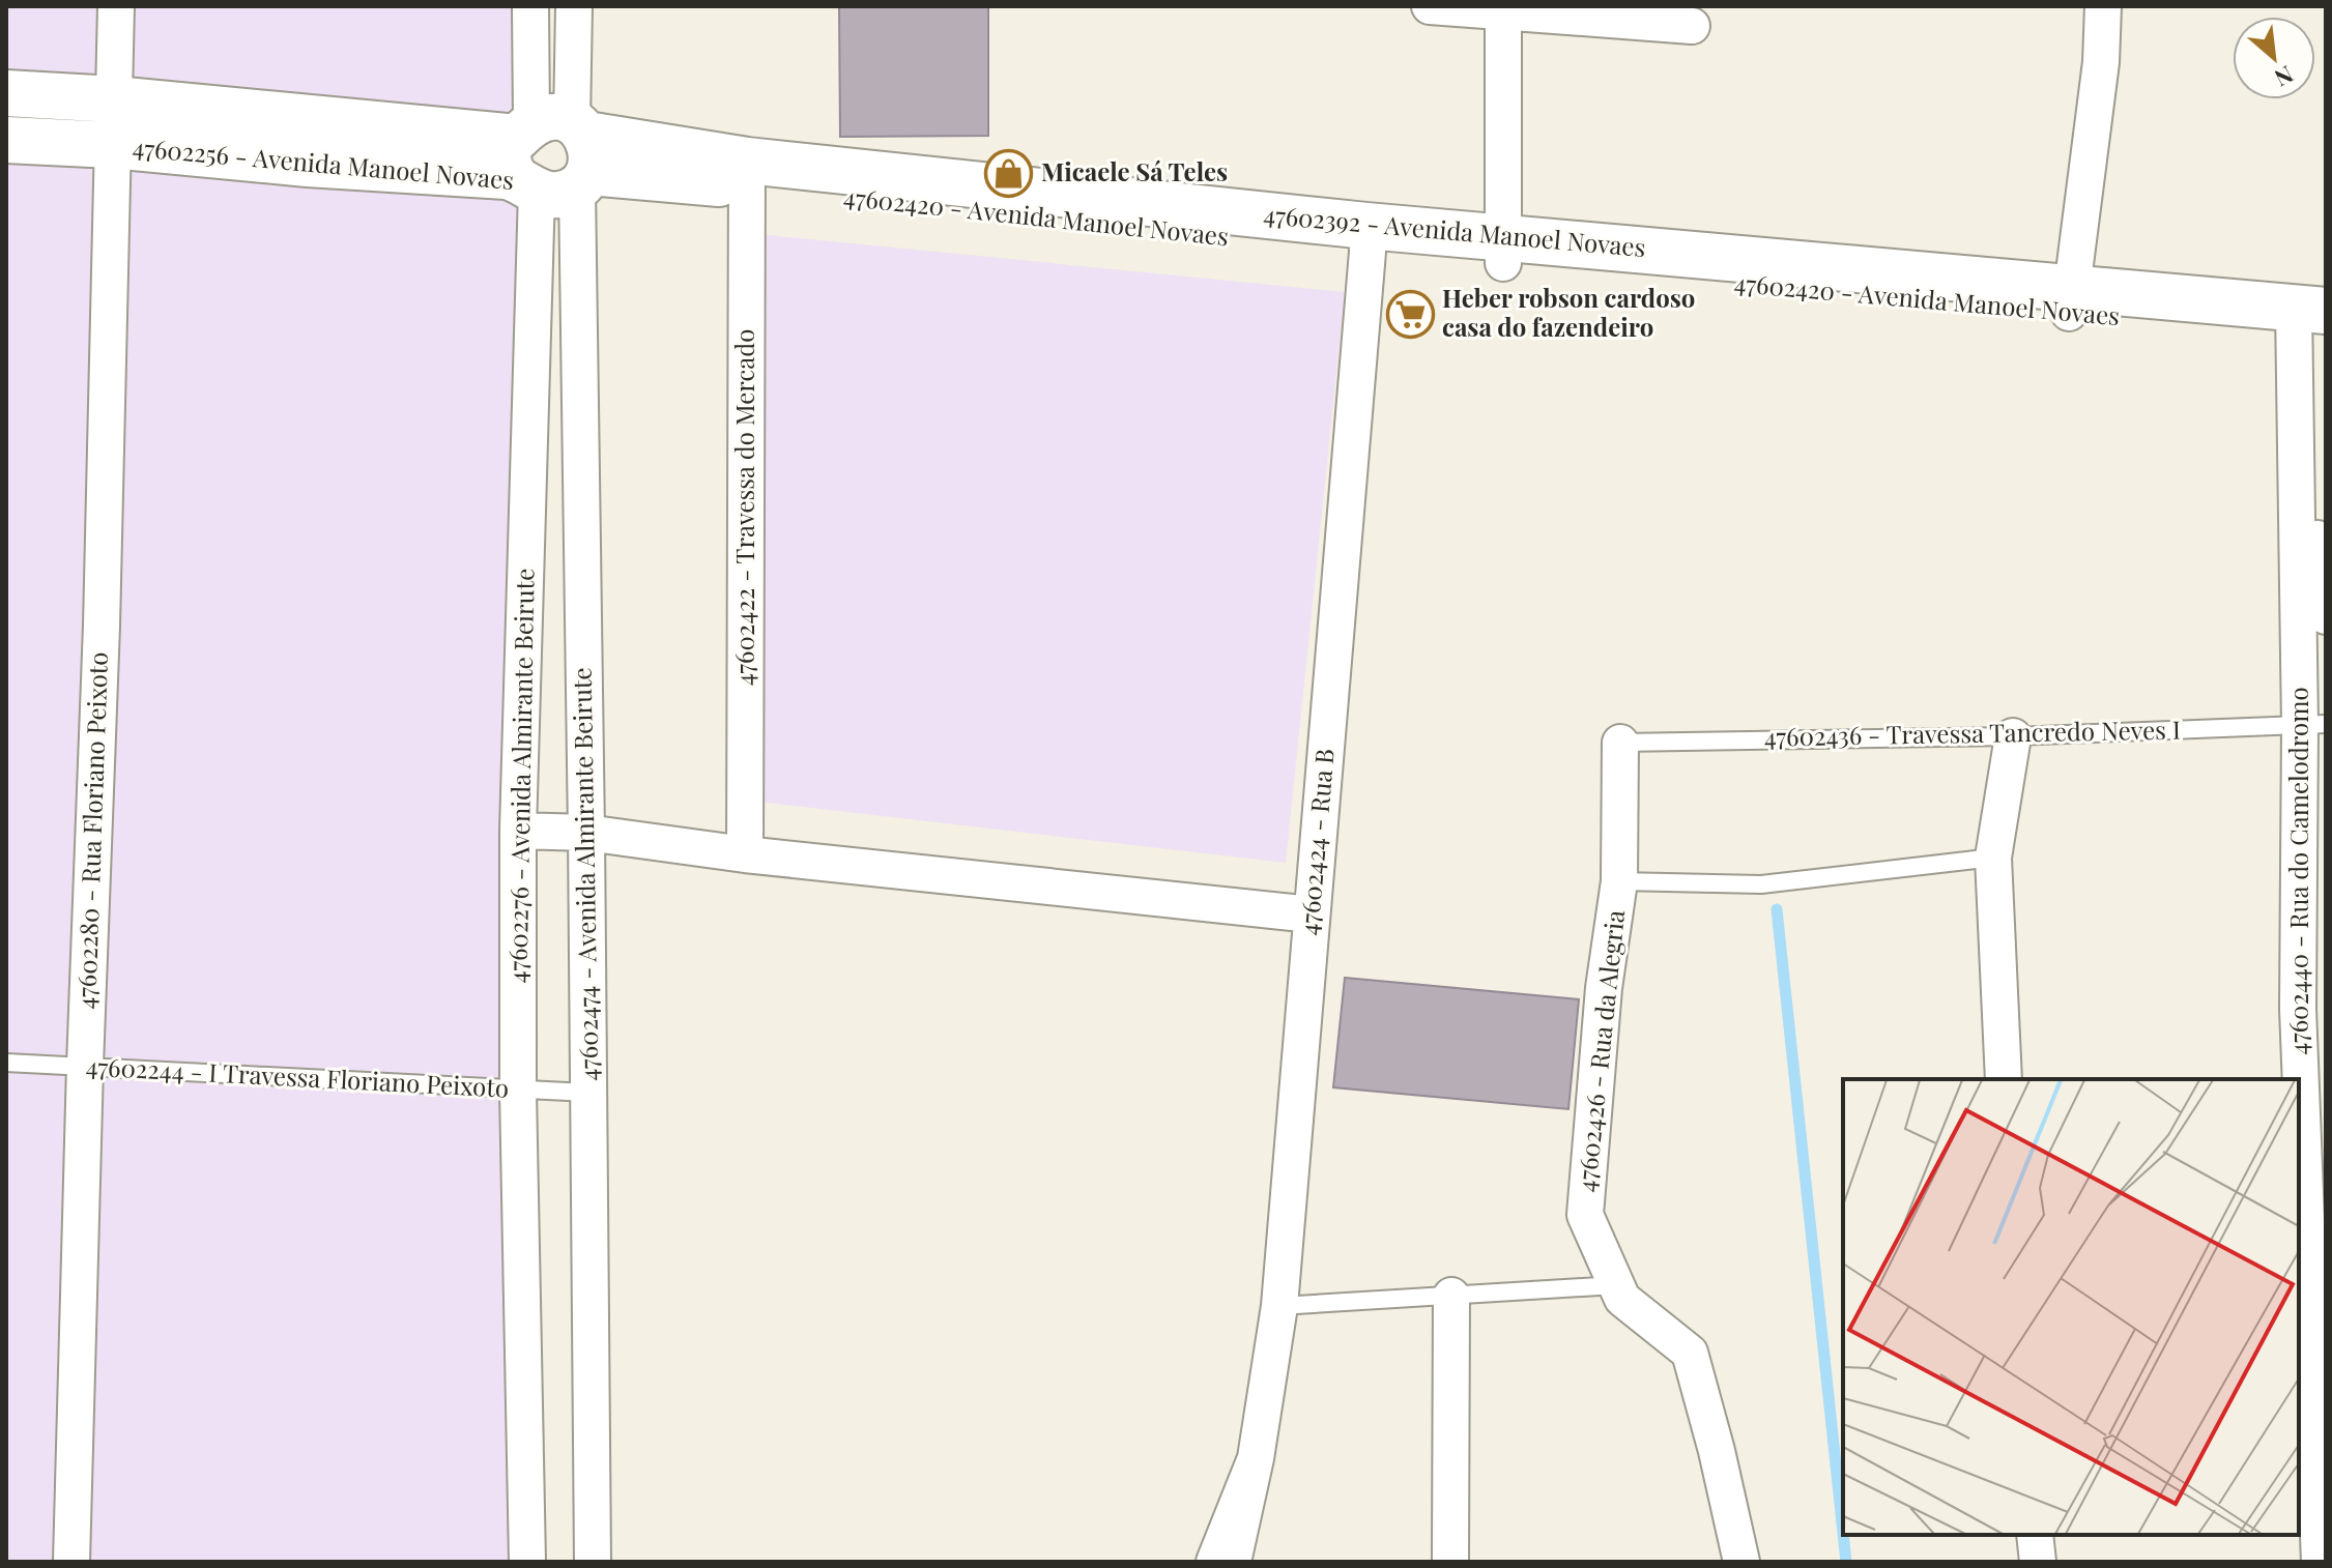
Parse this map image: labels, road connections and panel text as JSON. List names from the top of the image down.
{
  "streets": {
    "street": [
      "47602256 - Avenida Manoel Novaes",
      "47602420 - Avenida Manoel Novaes",
      "47602422 - Travessa do Mercado",
      "47602276 - Avenida Almirante Beirute",
      "47602280 - Rua Floriano Peixoto",
      "47602424 - Rua B",
      "47602440 - Rua do Camelodromo",
      "47602474 - Avenida Almirante Beirute",
      "47602426 - Rua da Alegria"
    ],
    "lane": ["47602436 - Travessa Tancredo Neves I", "47602244 - I Travessa Floriano Peixoto"]
  },
  "crossings": [
    ["47602256 - Avenida Manoel Novaes", "47602420 - Avenida Manoel Novaes"],
    ["47602256 - Avenida Manoel Novaes", "47602276 - Avenida Almirante Beirute"],
    ["47602256 - Avenida Manoel Novaes", "47602280 - Rua Floriano Peixoto"],
    ["47602256 - Avenida Manoel Novaes", "47602474 - Avenida Almirante Beirute"],
    ["47602420 - Avenida Manoel Novaes", "47602422 - Travessa do Mercado"],
    ["47602420 - Avenida Manoel Novaes", "47602276 - Avenida Almirante Beirute"],
    ["47602420 - Avenida Manoel Novaes", "47602424 - Rua B"],
    ["47602420 - Avenida Manoel Novaes", "47602440 - Rua do Camelodromo"],
    ["47602420 - Avenida Manoel Novaes", "47602474 - Avenida Almirante Beirute"],
    ["47602436 - Travessa Tancredo Neves I", "47602440 - Rua do Camelodromo"],
    ["47602436 - Travessa Tancredo Neves I", "47602426 - Rua da Alegria"],
    ["47602276 - Avenida Almirante Beirute", "47602474 - Avenida Almirante Beirute"],
    ["47602276 - Avenida Almirante Beirute", "47602244 - I Travessa Floriano Peixoto"],
    ["47602280 - Rua Floriano Peixoto", "47602244 - I Travessa Floriano Peixoto"],
    ["47602474 - Avenida Almirante Beirute", "47602244 - I Travessa Floriano Peixoto"]
  ],
  "places": {
    "shop": ["Micaele Sá Teles"],
    "supermarket": ["Heber robson cardoso casa do fazendeiro"]
  },
  "north": "bottom right"
}
